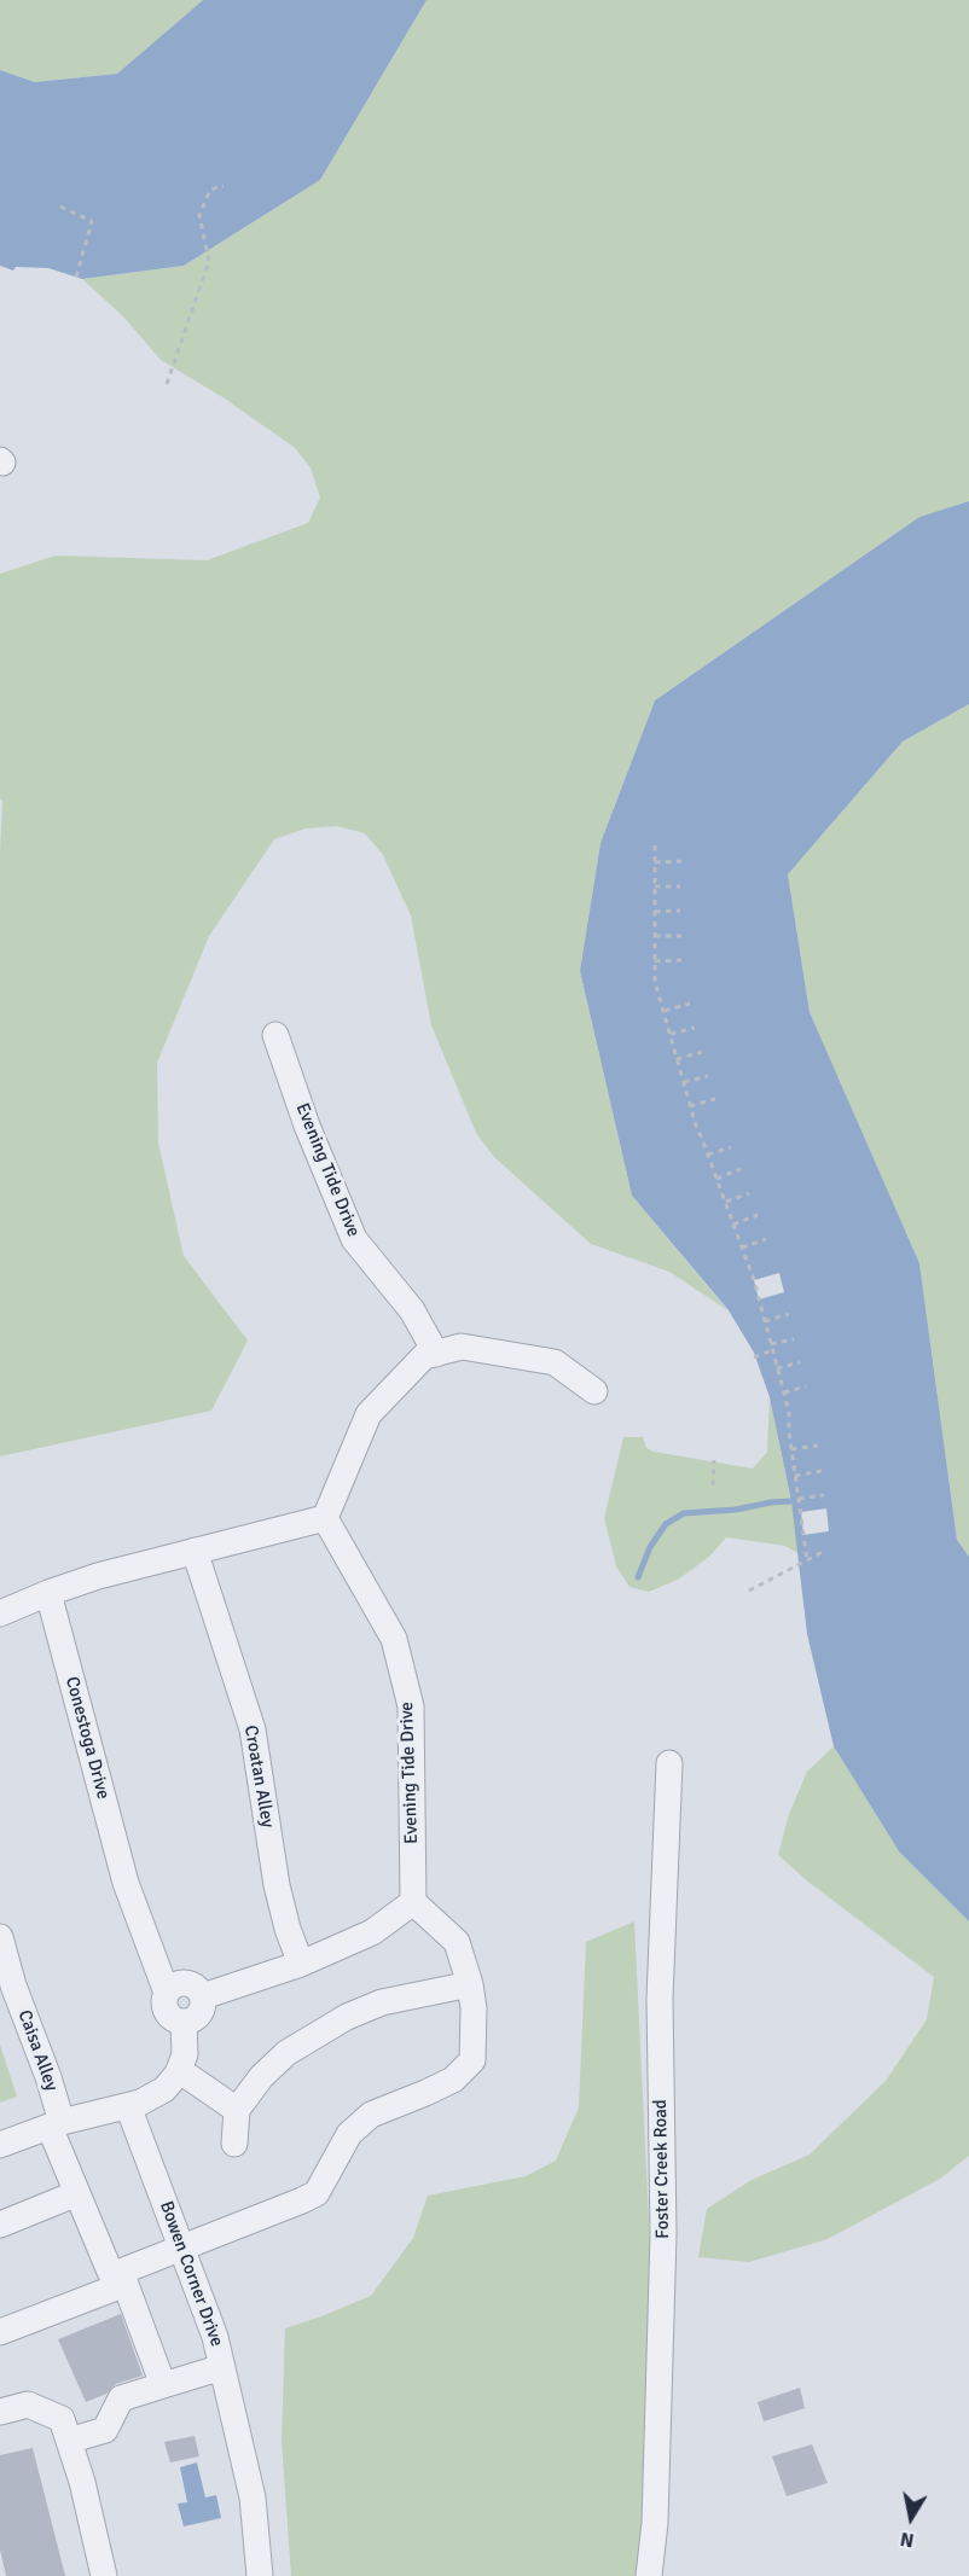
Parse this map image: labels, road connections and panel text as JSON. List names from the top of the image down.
{
  "streets": {
    "street": [
      "Evening Tide Drive",
      "Conestoga Drive",
      "Croatan Alley",
      "Caisa Alley",
      "Foster Creek Road",
      "Bowen Corner Drive"
    ]
  },
  "north": "bottom"
}
